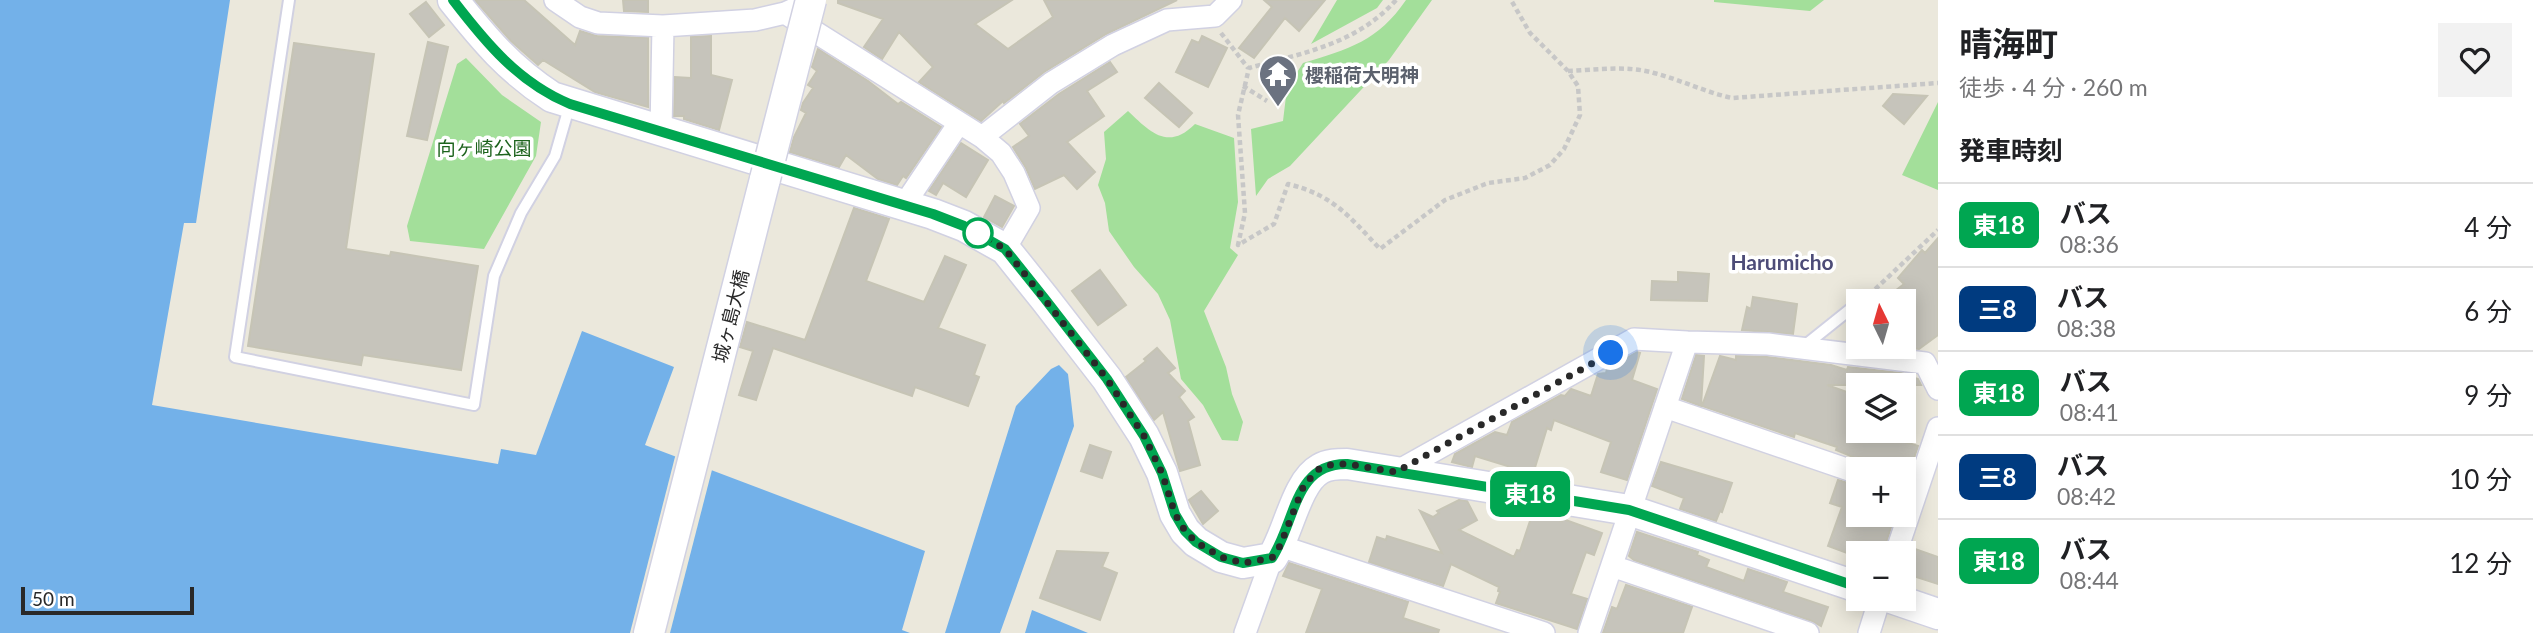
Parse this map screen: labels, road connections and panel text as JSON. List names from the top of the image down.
{
  "streets": {
    "street": ["城ヶ島大橋"]
  },
  "districts": ["Harumicho"],
  "parks": ["向ヶ崎公園"],
  "places": {
    "temple": ["櫻稲荷大明神"]
  },
  "lines": ["bus line 東18"],
  "scale_bar": "50 m",
  "north": "top",
  "page": {
    "on_map": "東18",
    "heading": [
      ["晴海町", "徒歩 · 4 分 · 260 m"],
      "発車時刻"
    ],
    "list": [
      {
        "mark": "東18",
        "name": "バス",
        "note": "08:36",
        "value": "4 分"
      },
      {
        "mark": "三8",
        "name": "バス",
        "note": "08:38",
        "value": "6 分"
      },
      {
        "mark": "東18",
        "name": "バス",
        "note": "08:41",
        "value": "9 分"
      },
      {
        "mark": "三8",
        "name": "バス",
        "note": "08:42",
        "value": "10 分"
      },
      {
        "mark": "東18",
        "name": "バス",
        "note": "08:44",
        "value": "12 分"
      }
    ],
    "map_buttons": ["+", "−"],
    "scale": "50 m"
  }
}
